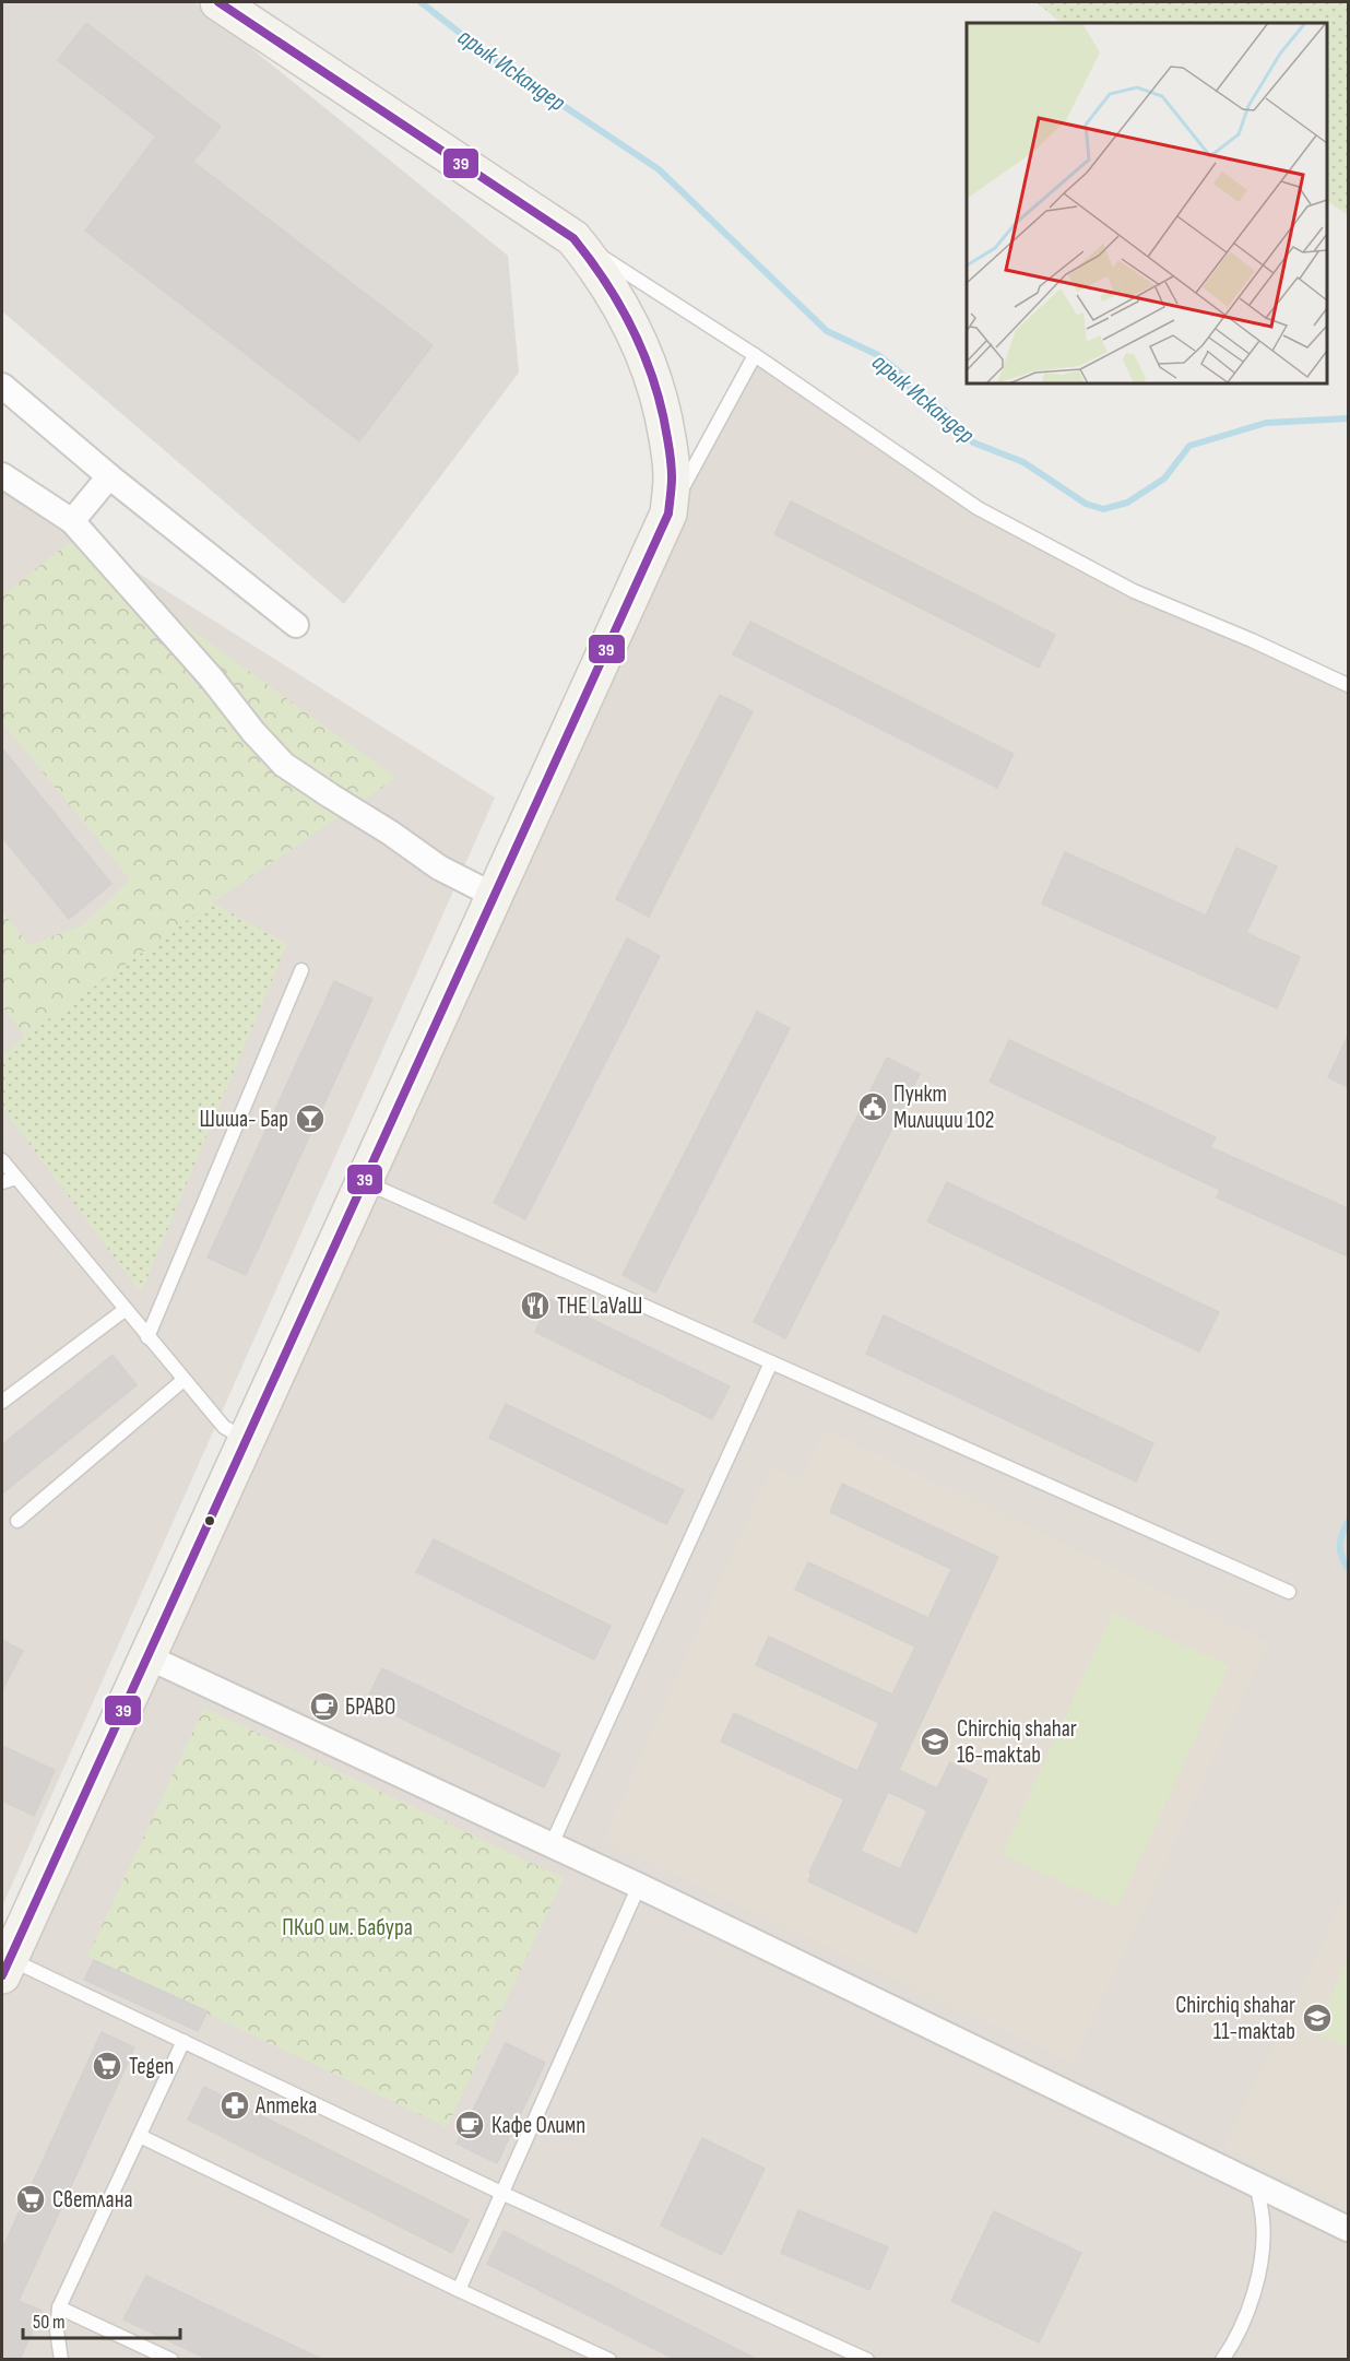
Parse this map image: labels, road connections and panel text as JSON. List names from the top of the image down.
{
  "water": ["арык Искандер"],
  "parks": ["ПКиО им. Бабура"],
  "places": {
    "public building": ["Пункт Милиции 102"],
    "bar": ["Шиша- Бар"],
    "restaurant": ["THE LaVaШ"],
    "cafe": ["БРАВО", "Кафе Олимп"],
    "school or university": ["Chirchiq shahar 16-maktab", "Chirchiq shahar 11-maktab"],
    "supermarket": ["Tegen", "Светлана"],
    "pharmacy": ["Аптека"]
  },
  "lines": ["transit line 39"],
  "scale_bar": "50 m"
}
